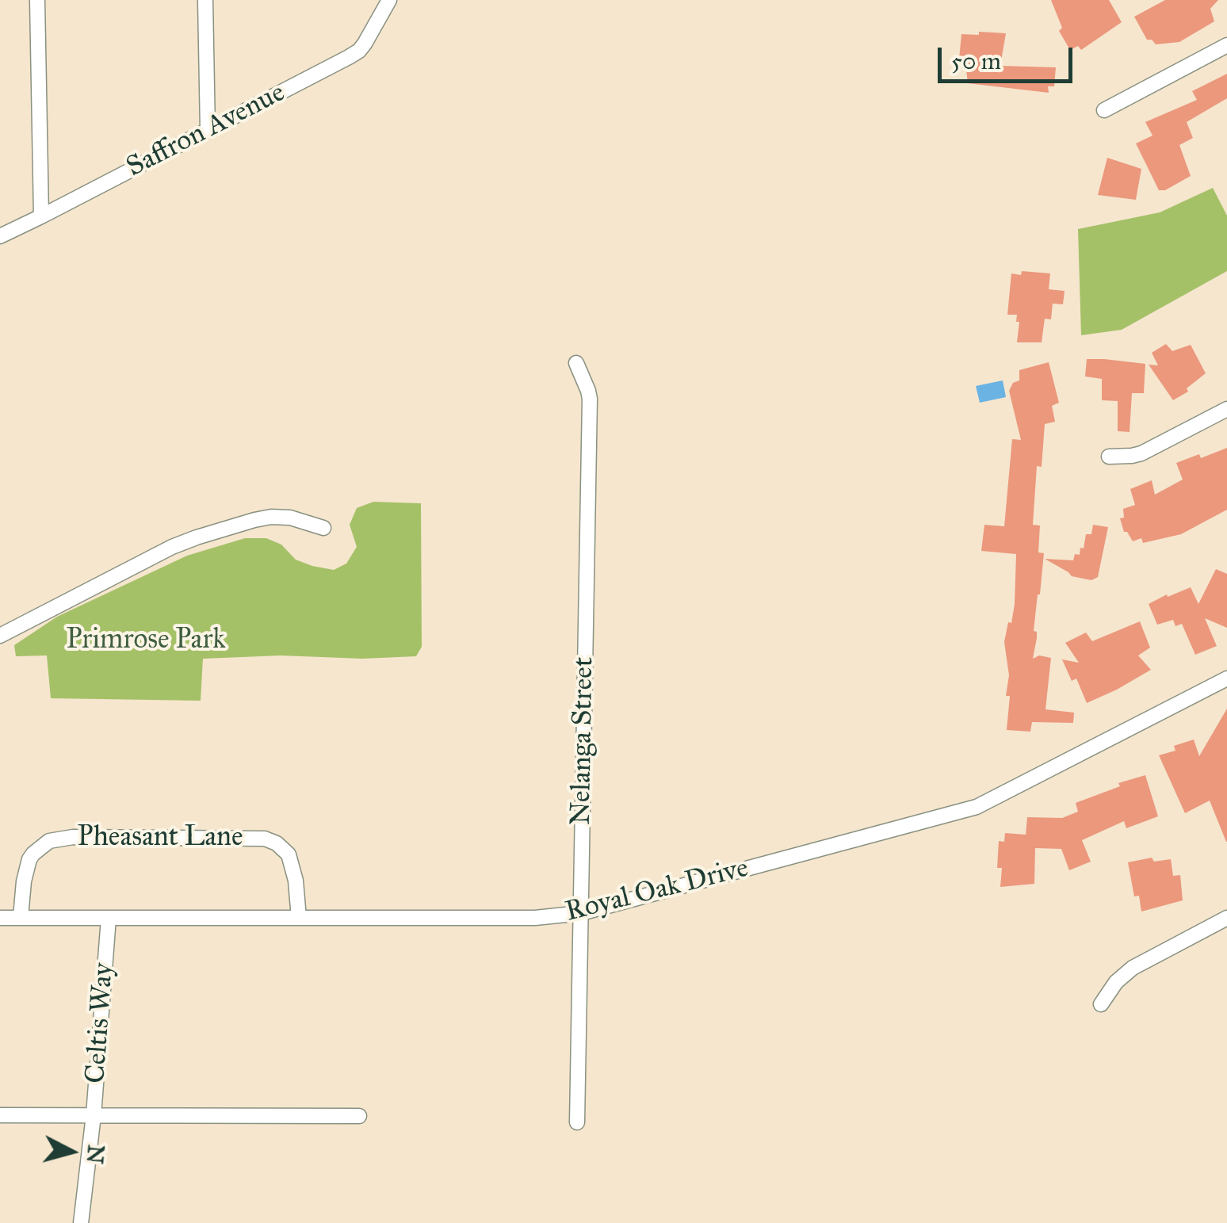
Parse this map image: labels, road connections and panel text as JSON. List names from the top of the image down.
{
  "streets": {
    "street": [
      "Saffron Avenue",
      "Nelanga Street",
      "Pheasant Lane",
      "Royal Oak Drive",
      "Celtis Way"
    ]
  },
  "crossings": [
    ["Nelanga Street", "Royal Oak Drive"],
    ["Pheasant Lane", "Royal Oak Drive"],
    ["Royal Oak Drive", "Celtis Way"]
  ],
  "parks": ["Primrose Park"],
  "scale_bar": "50 m",
  "north": "right"
}
